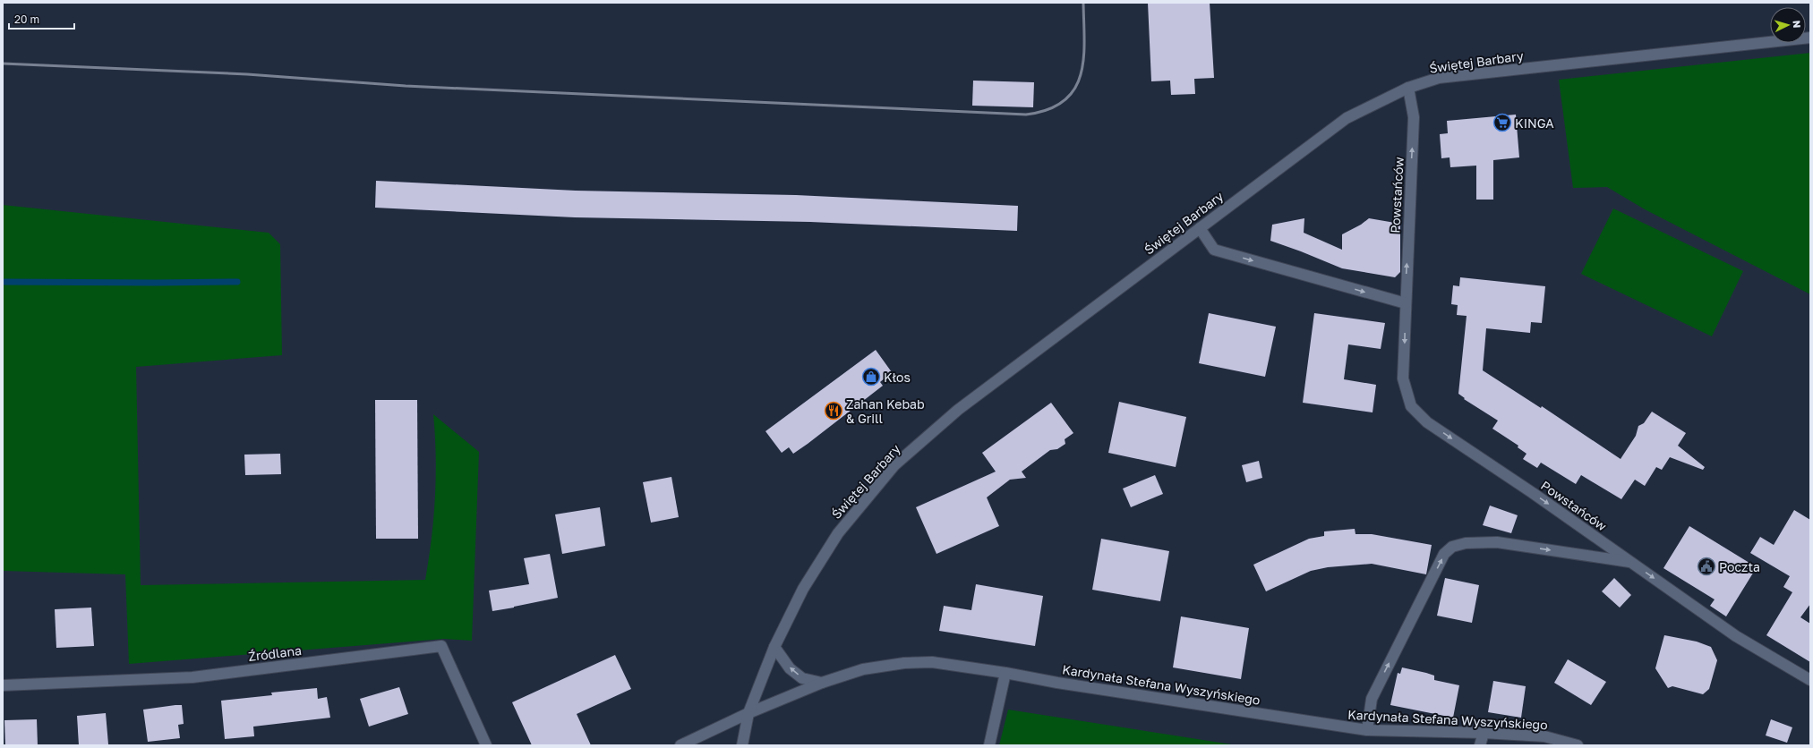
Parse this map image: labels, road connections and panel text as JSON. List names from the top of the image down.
{
  "streets": {
    "street": [
      "Świętej Barbary",
      "Powstańców",
      "Źródlana",
      "Kardynała Stefana Wyszyńskiego"
    ]
  },
  "crossings": [
    ["Świętej Barbary", "Powstańców"],
    ["Świętej Barbary", "Kardynała Stefana Wyszyńskiego"]
  ],
  "places": {
    "supermarket": ["KINGA"],
    "shop": ["Kłos"],
    "restaurant": ["Zahan Kebab & Grill"],
    "public building": ["Poczta"]
  },
  "scale_bar": "20 m",
  "north": "right"
}
